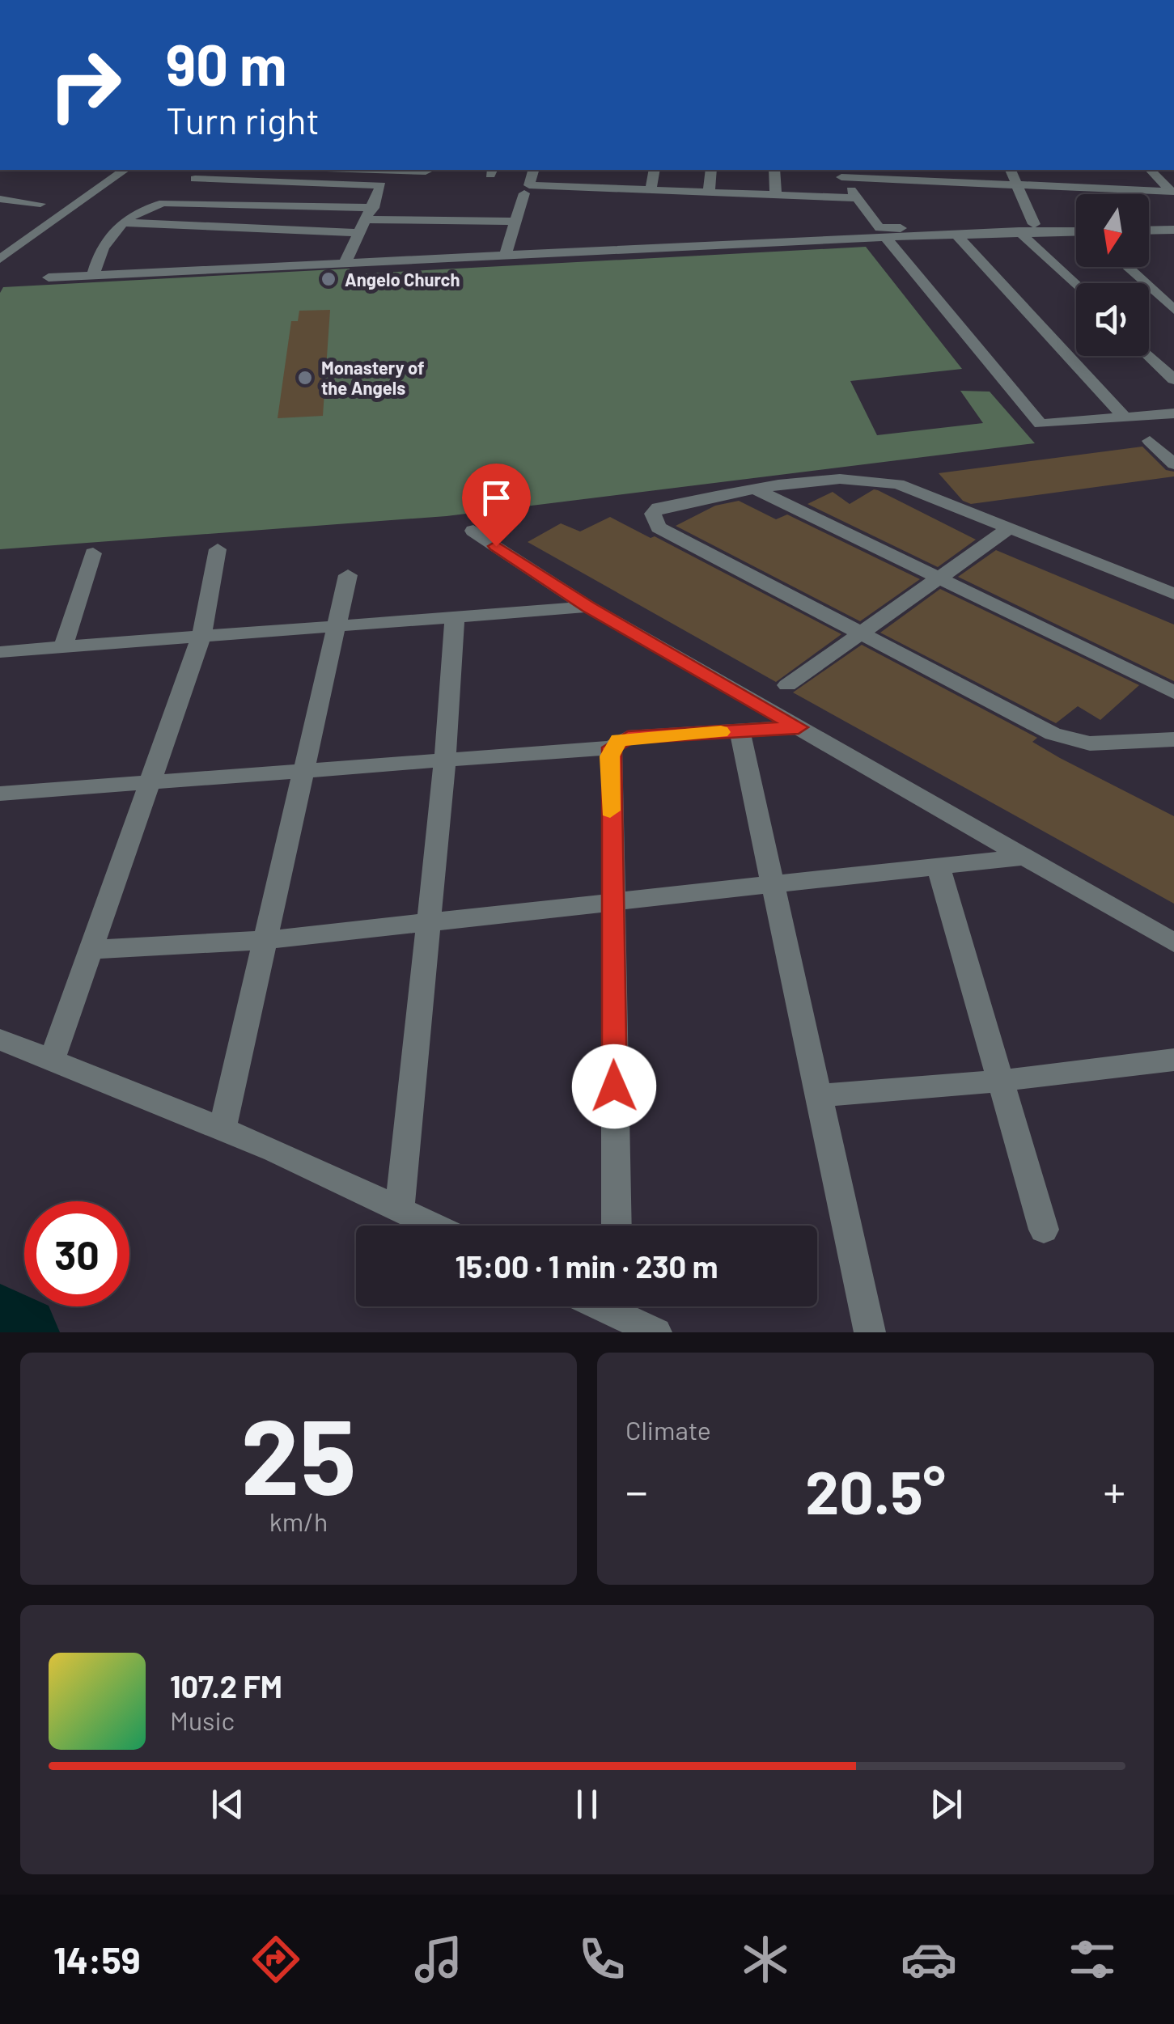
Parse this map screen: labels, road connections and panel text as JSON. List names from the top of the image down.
{
  "places": ["Angelo Church", "Monastery of the Angels"],
  "north": "bottom",
  "page": {
    "turn": ["90 m", "Turn right"],
    "limit": "30",
    "trip": "15:00 · 1 min · 230 m",
    "tile": [
      ["25", "km/h"],
      "Climate"
    ],
    "heat": ["−", "20.5°", "+"],
    "song": ["107.2 FM", "Music"],
    "tabs": "14:59"
  }
}
